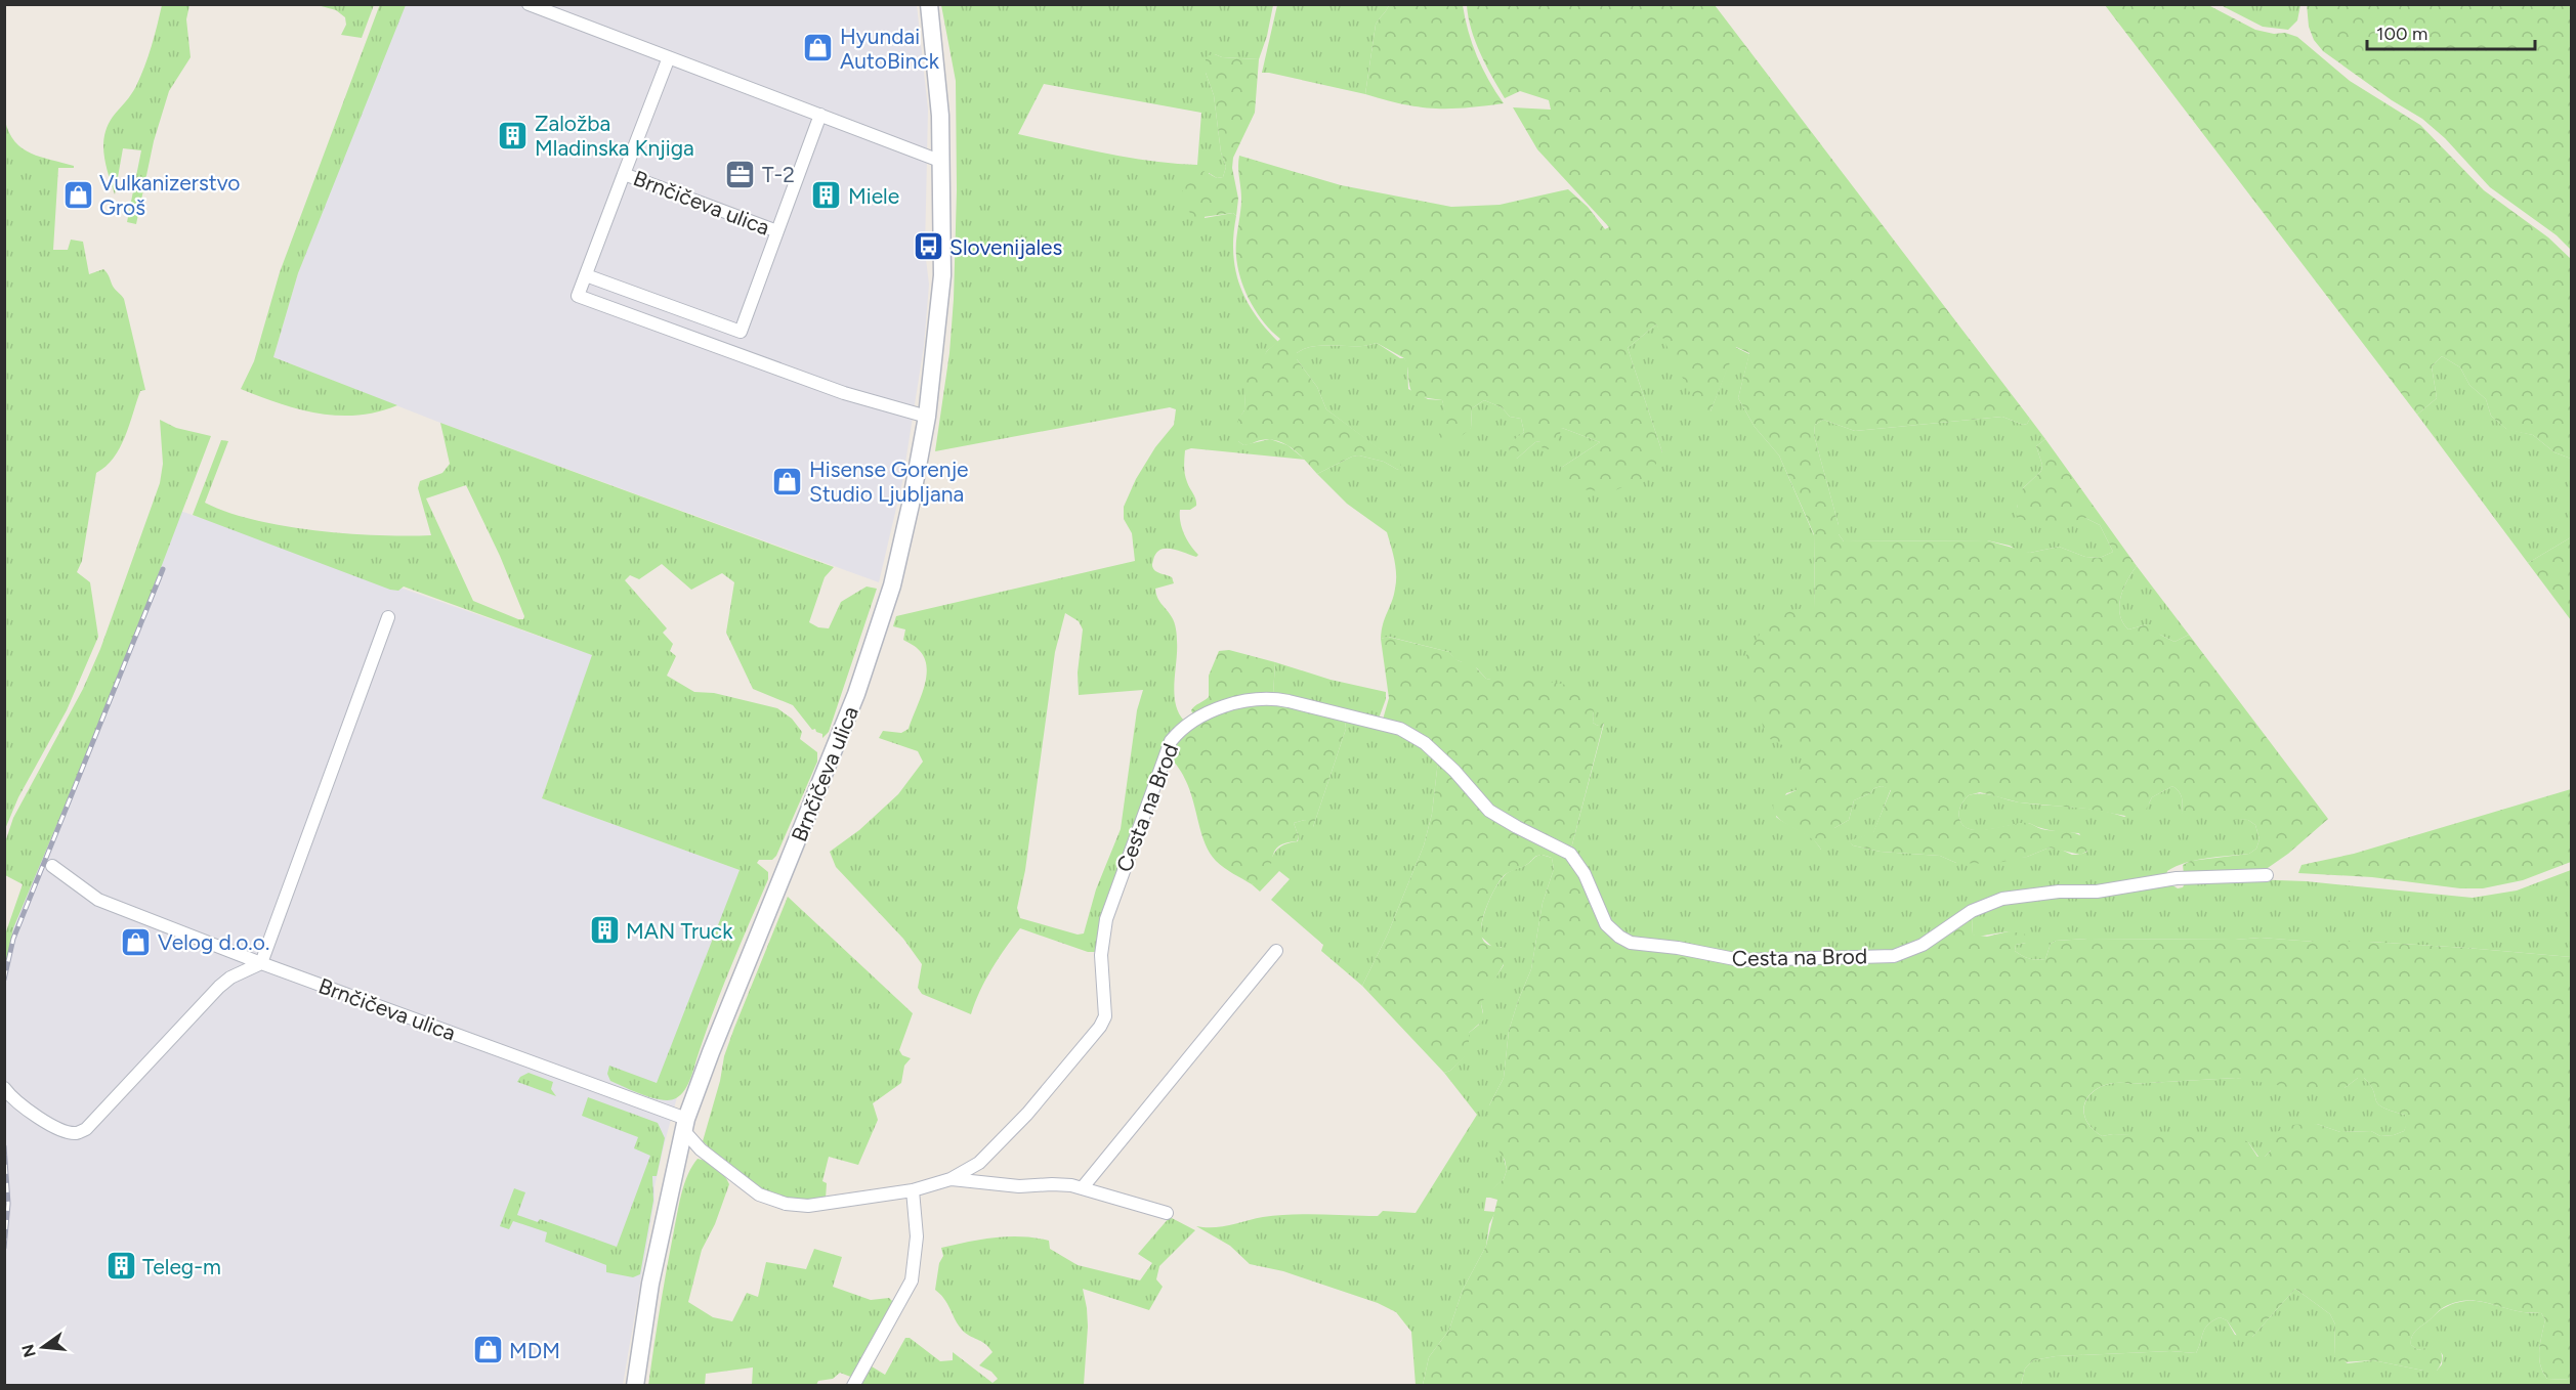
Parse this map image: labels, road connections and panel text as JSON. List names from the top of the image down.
{
  "streets": {
    "street": ["Brnčičeva ulica", "Cesta na Brod"]
  },
  "crossings": [
    ["Brnčičeva ulica", "Cesta na Brod"]
  ],
  "places": {
    "shop": [
      "Hyundai AutoBinck",
      "Vulkanizerstvo Groš",
      "Hisense Gorenje Studio Ljubljana",
      "Velog d.o.o.",
      "MDM"
    ],
    "building": [
      "Založba Mladinska Knjiga",
      "Miele",
      "MAN Truck",
      "Teleg-m"
    ],
    "office": ["T-2"],
    "bus stop": ["Slovenijales"]
  },
  "scale_bar": "100 m",
  "north": "left"
}
